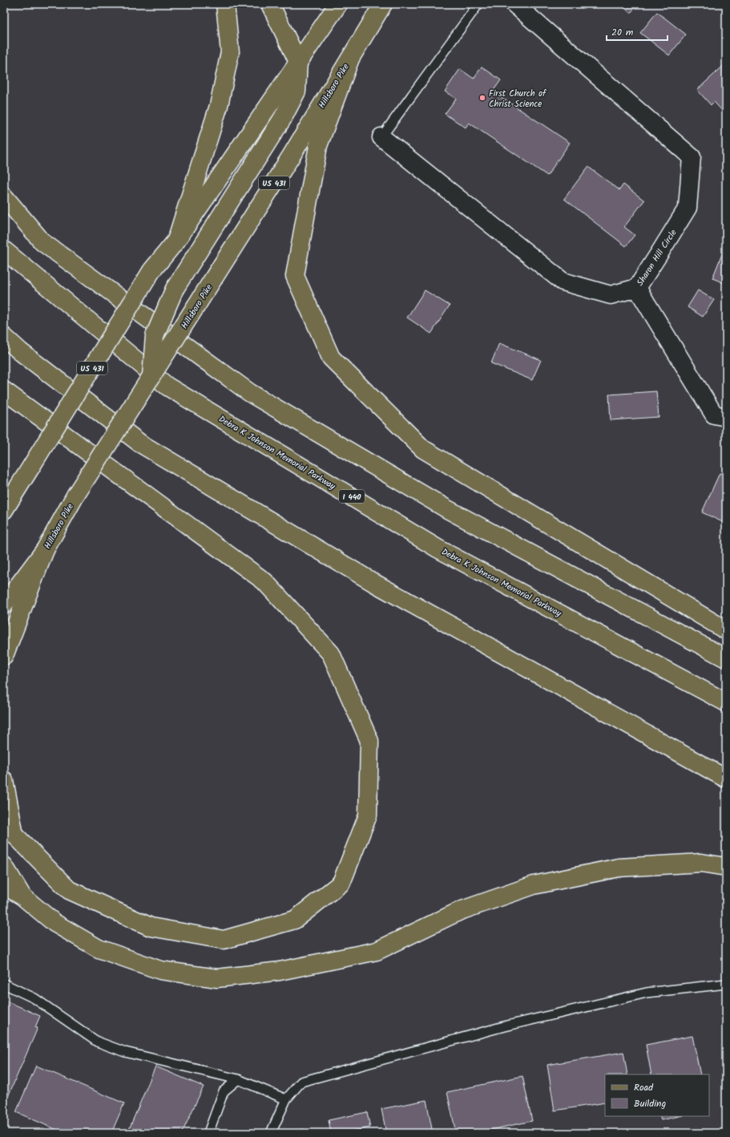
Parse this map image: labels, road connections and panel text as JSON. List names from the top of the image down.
{
  "streets": {
    "main road": [
      "Hillsboro Pike",
      "US 431",
      "Debra K Johnson Memorial Parkway",
      "I 440"
    ],
    "street": ["Sharon Hill Circle"]
  },
  "places": ["First Church of Christ Science"],
  "legend": ["Road", "Building"],
  "scale_bar": "20 m"
}
